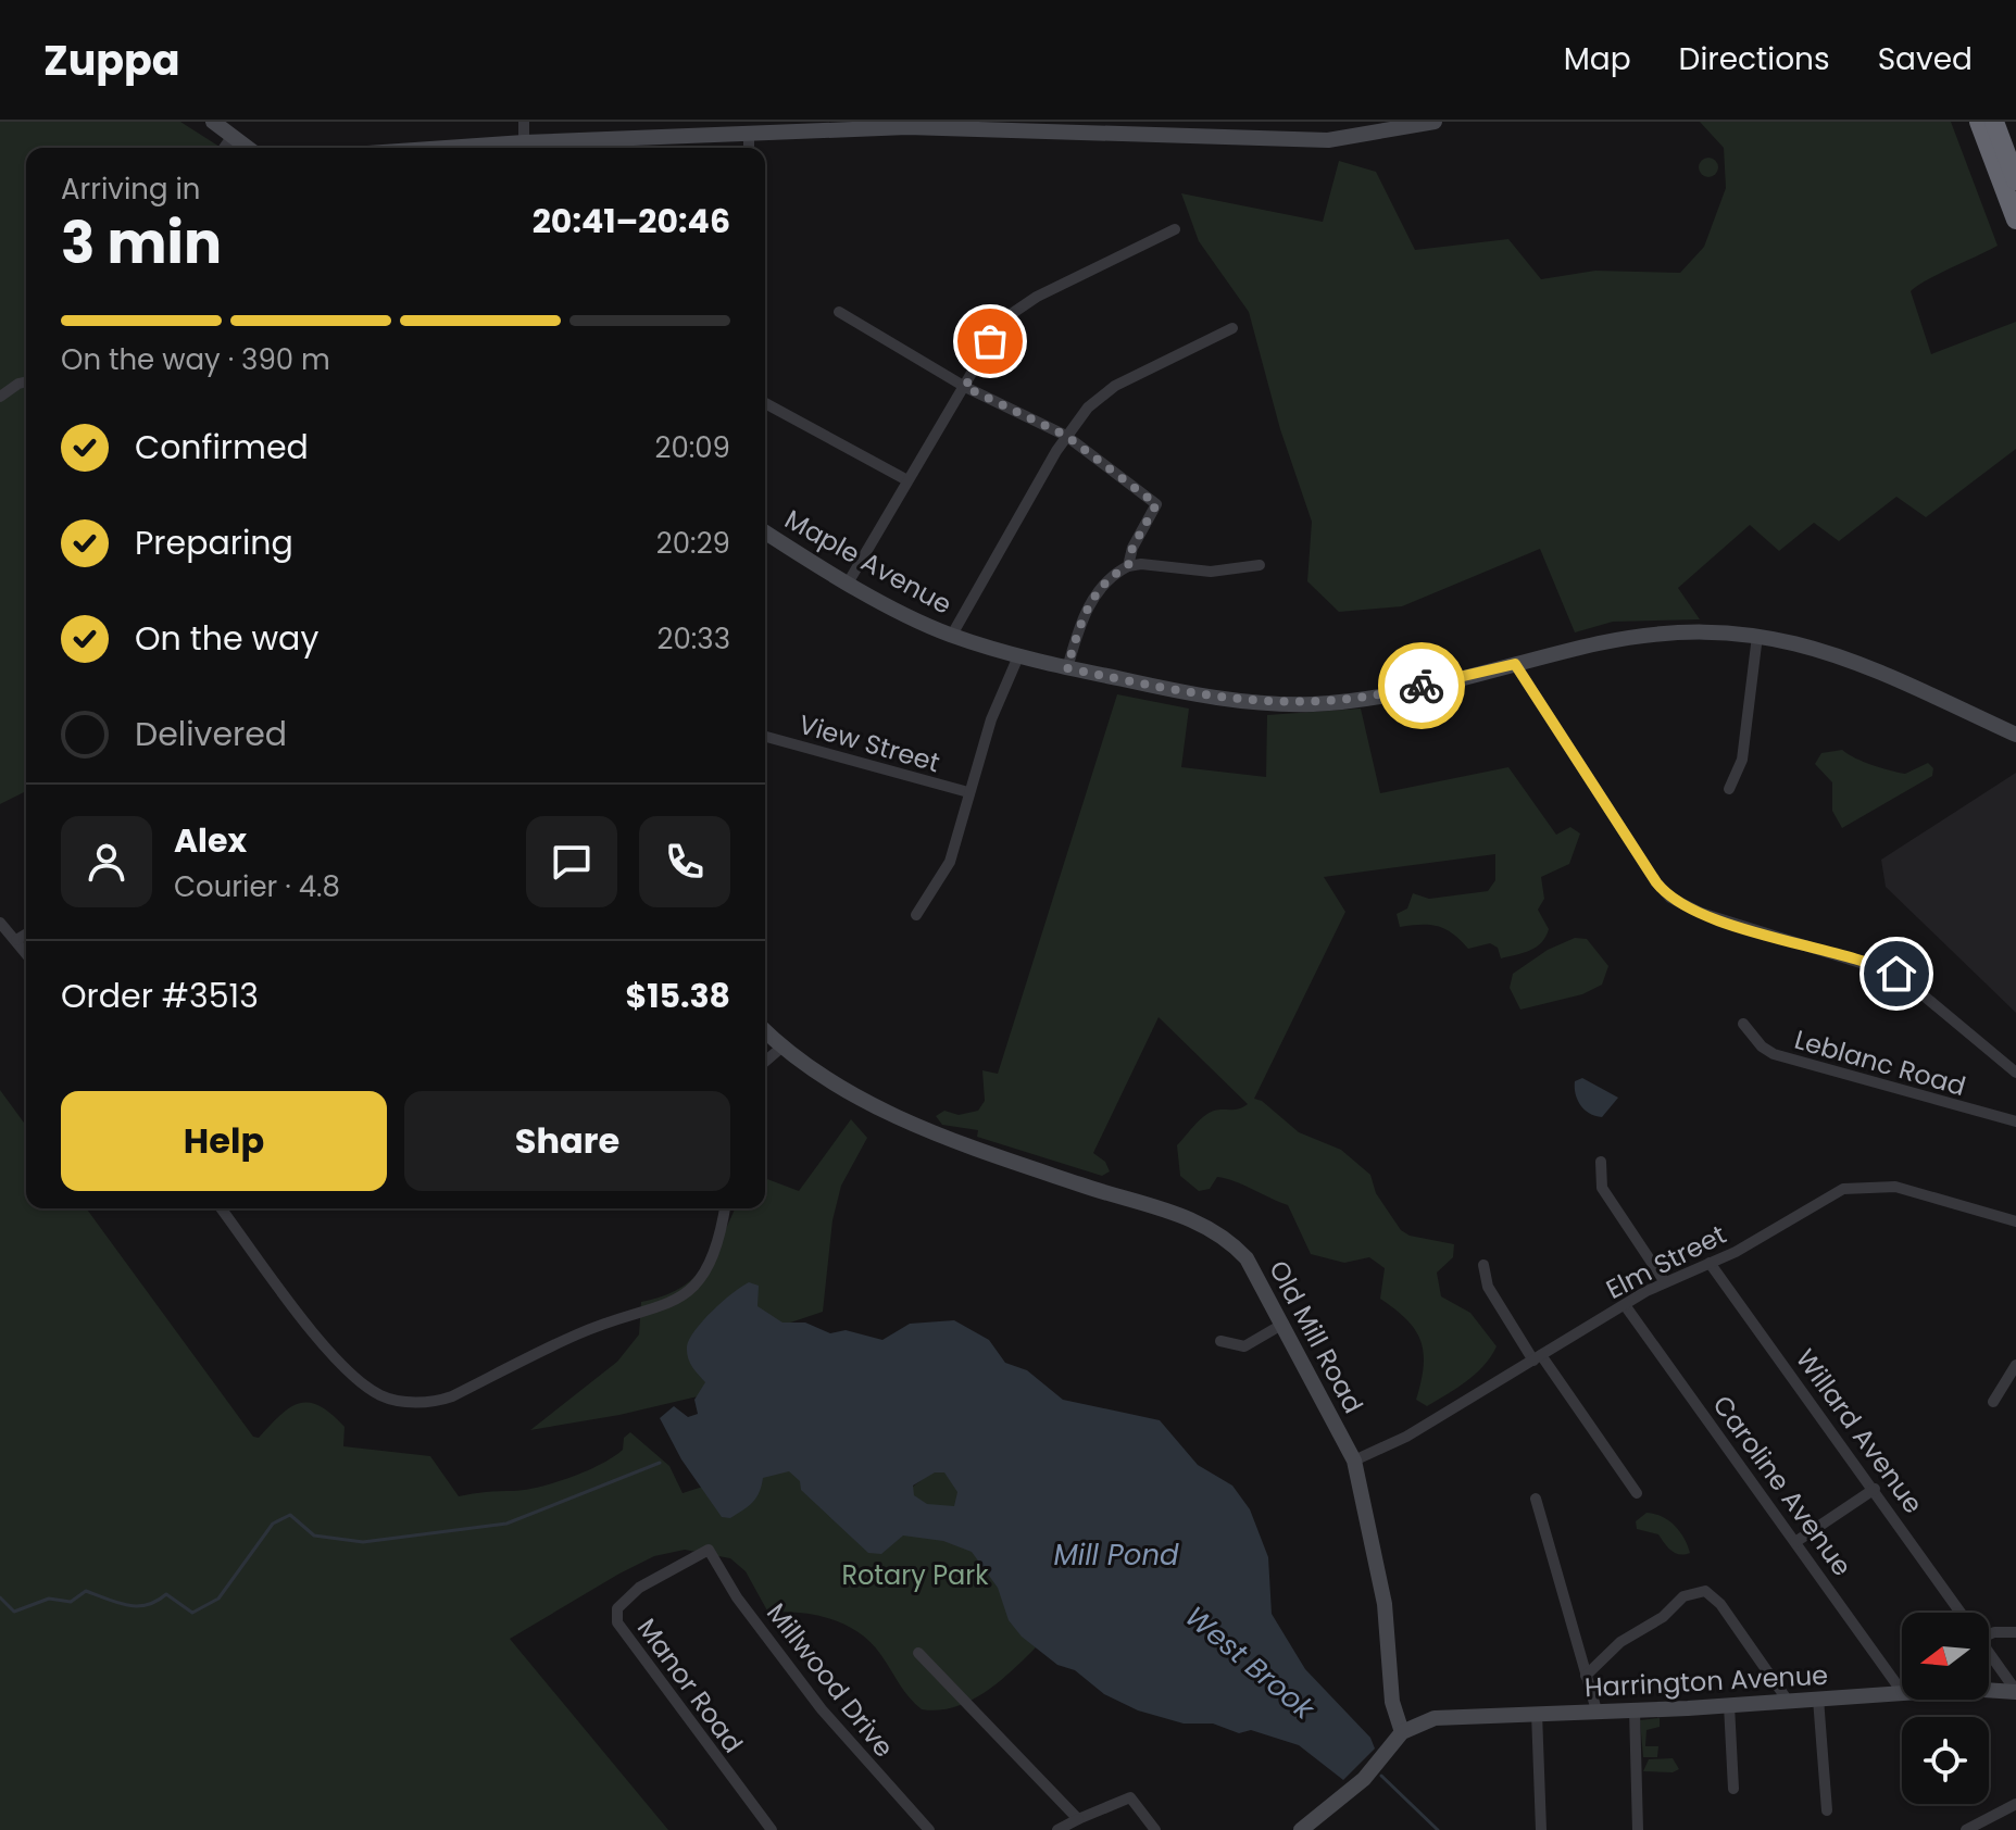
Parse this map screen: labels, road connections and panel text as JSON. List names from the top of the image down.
{
  "streets": {
    "main road": ["Maple Avenue", "Old Mill Road", "Harrington Avenue"],
    "street": [
      "View Street",
      "Leblanc Road",
      "Elm Street",
      "Willard Avenue",
      "Caroline Avenue",
      "Millwood Drive",
      "Manor Road"
    ]
  },
  "crossings": [
    ["Elm Street", "Old Mill Road"],
    ["Elm Street", "Willard Avenue"],
    ["Elm Street", "Caroline Avenue"],
    ["Old Mill Road", "Harrington Avenue"],
    ["Willard Avenue", "Harrington Avenue"],
    ["Millwood Drive", "Manor Road"]
  ],
  "water": ["Mill Pond", "West Brook"],
  "parks": ["Rotary Park"],
  "north": "left",
  "page": {
    "header": "Zuppa",
    "nav": ["Map", "Directions", "Saved"],
    "heading": ["3 min", "Arriving in", "20:41–20:46"],
    "panel": [
      "Alex",
      "Courier · 4.8",
      "Order #3513",
      "$15.38"
    ],
    "bar": "On the way · 390 m",
    "list": [
      ["Confirmed", "20:09"],
      ["Preparing", "20:29"],
      ["On the way", "20:33"],
      "Delivered"
    ],
    "buttons": ["Help", "Share"]
  }
}
